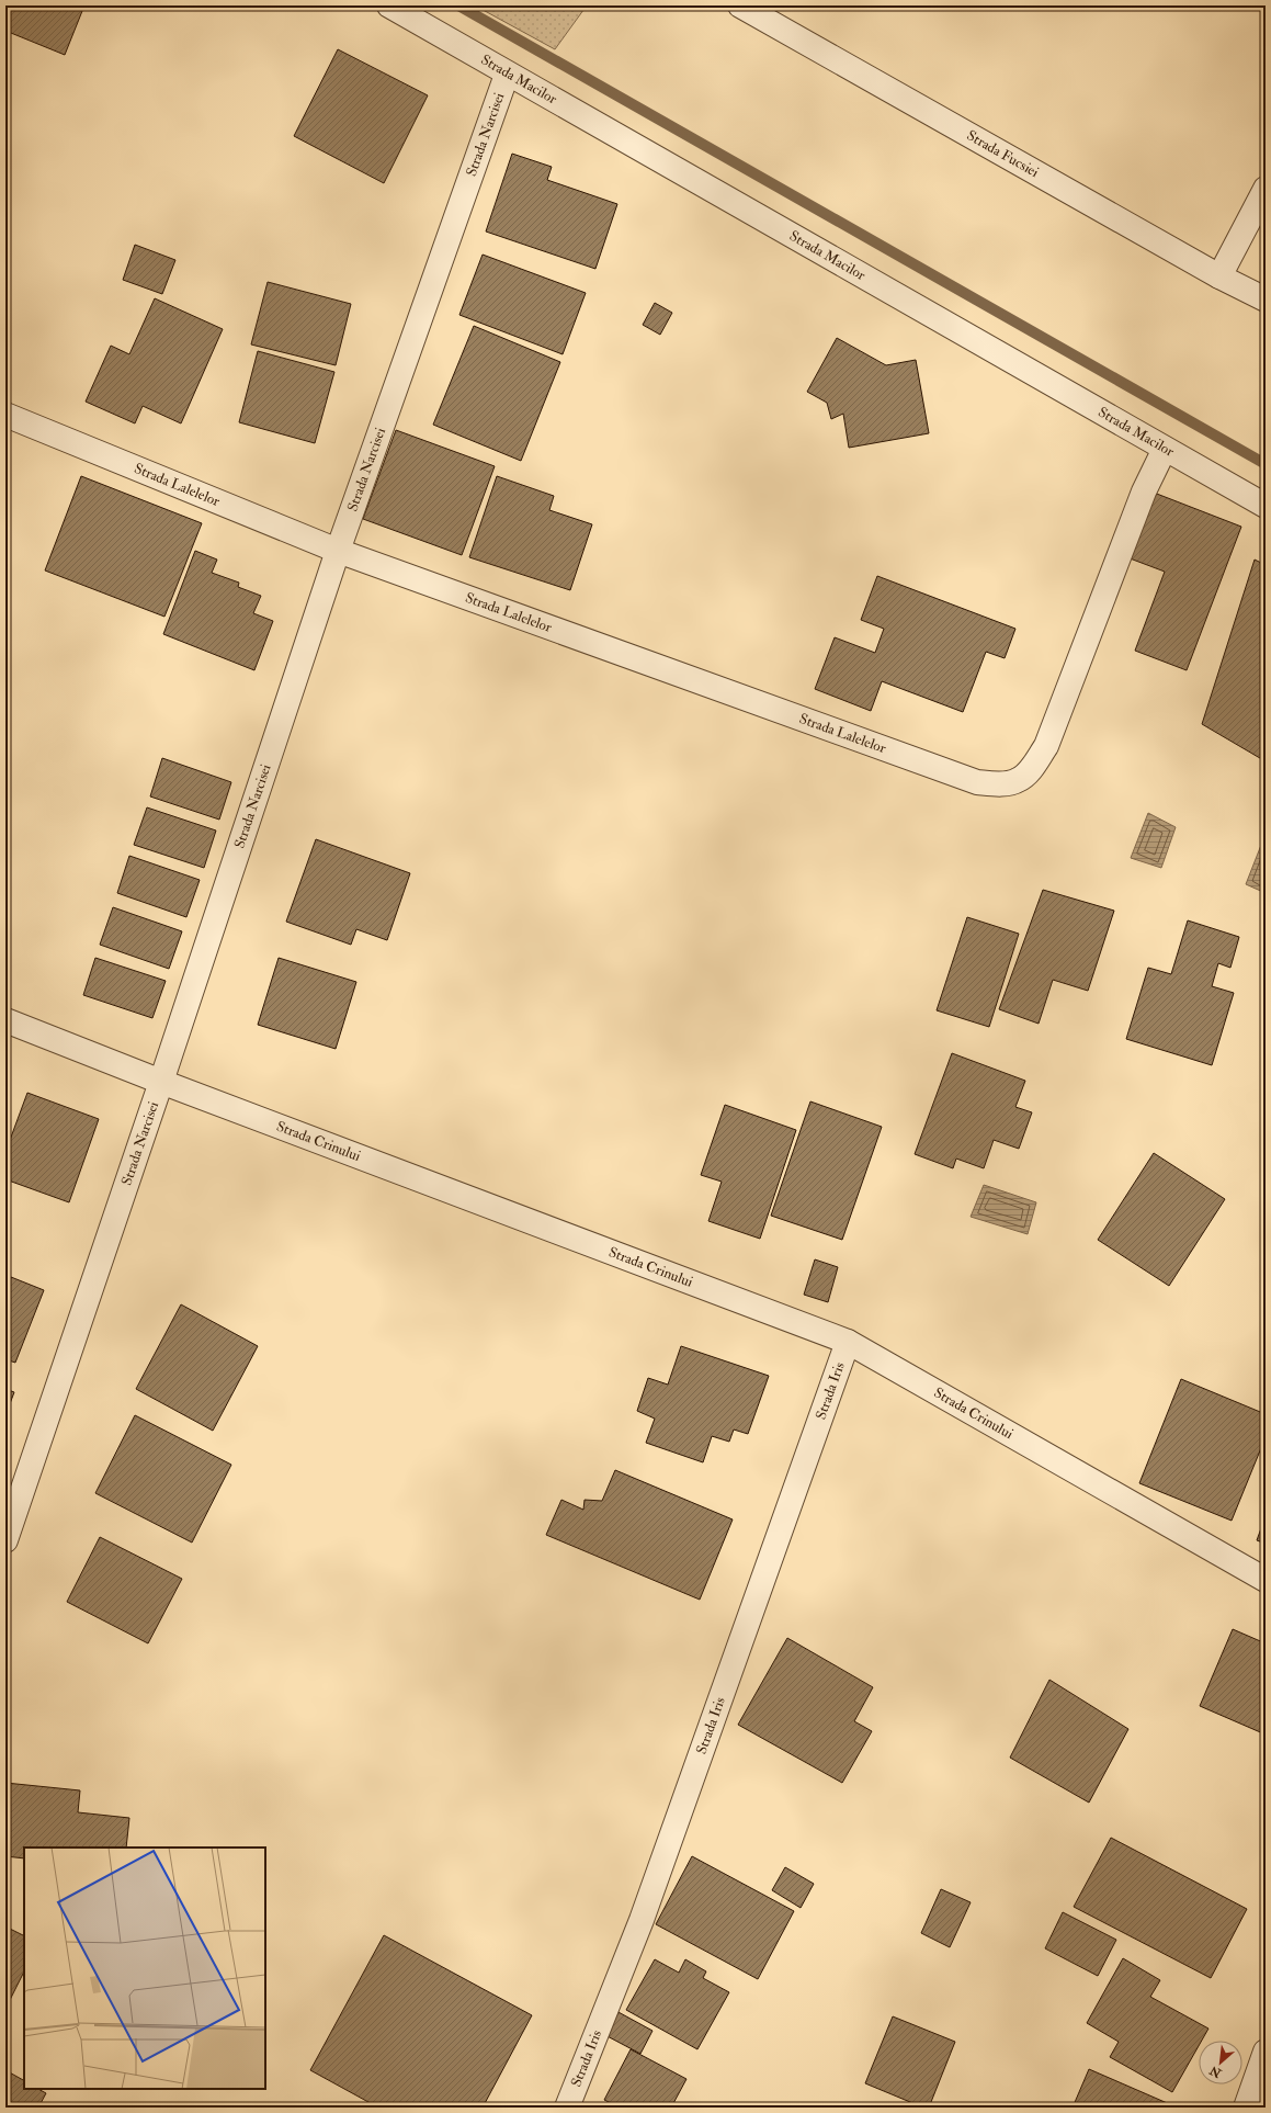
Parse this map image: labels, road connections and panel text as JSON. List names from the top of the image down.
{
  "streets": {
    "street": [
      "Strada Macilor",
      "Strada Narcisei",
      "Strada Fucsiei",
      "Strada Lalelelor",
      "Strada Crinului",
      "Strada Iris"
    ]
  },
  "crossings": [
    ["Strada Macilor", "Strada Narcisei"],
    ["Strada Macilor", "Strada Lalelelor"],
    ["Strada Narcisei", "Strada Lalelelor"],
    ["Strada Narcisei", "Strada Crinului"],
    ["Strada Crinului", "Strada Iris"]
  ],
  "north": "bottom left"
}
